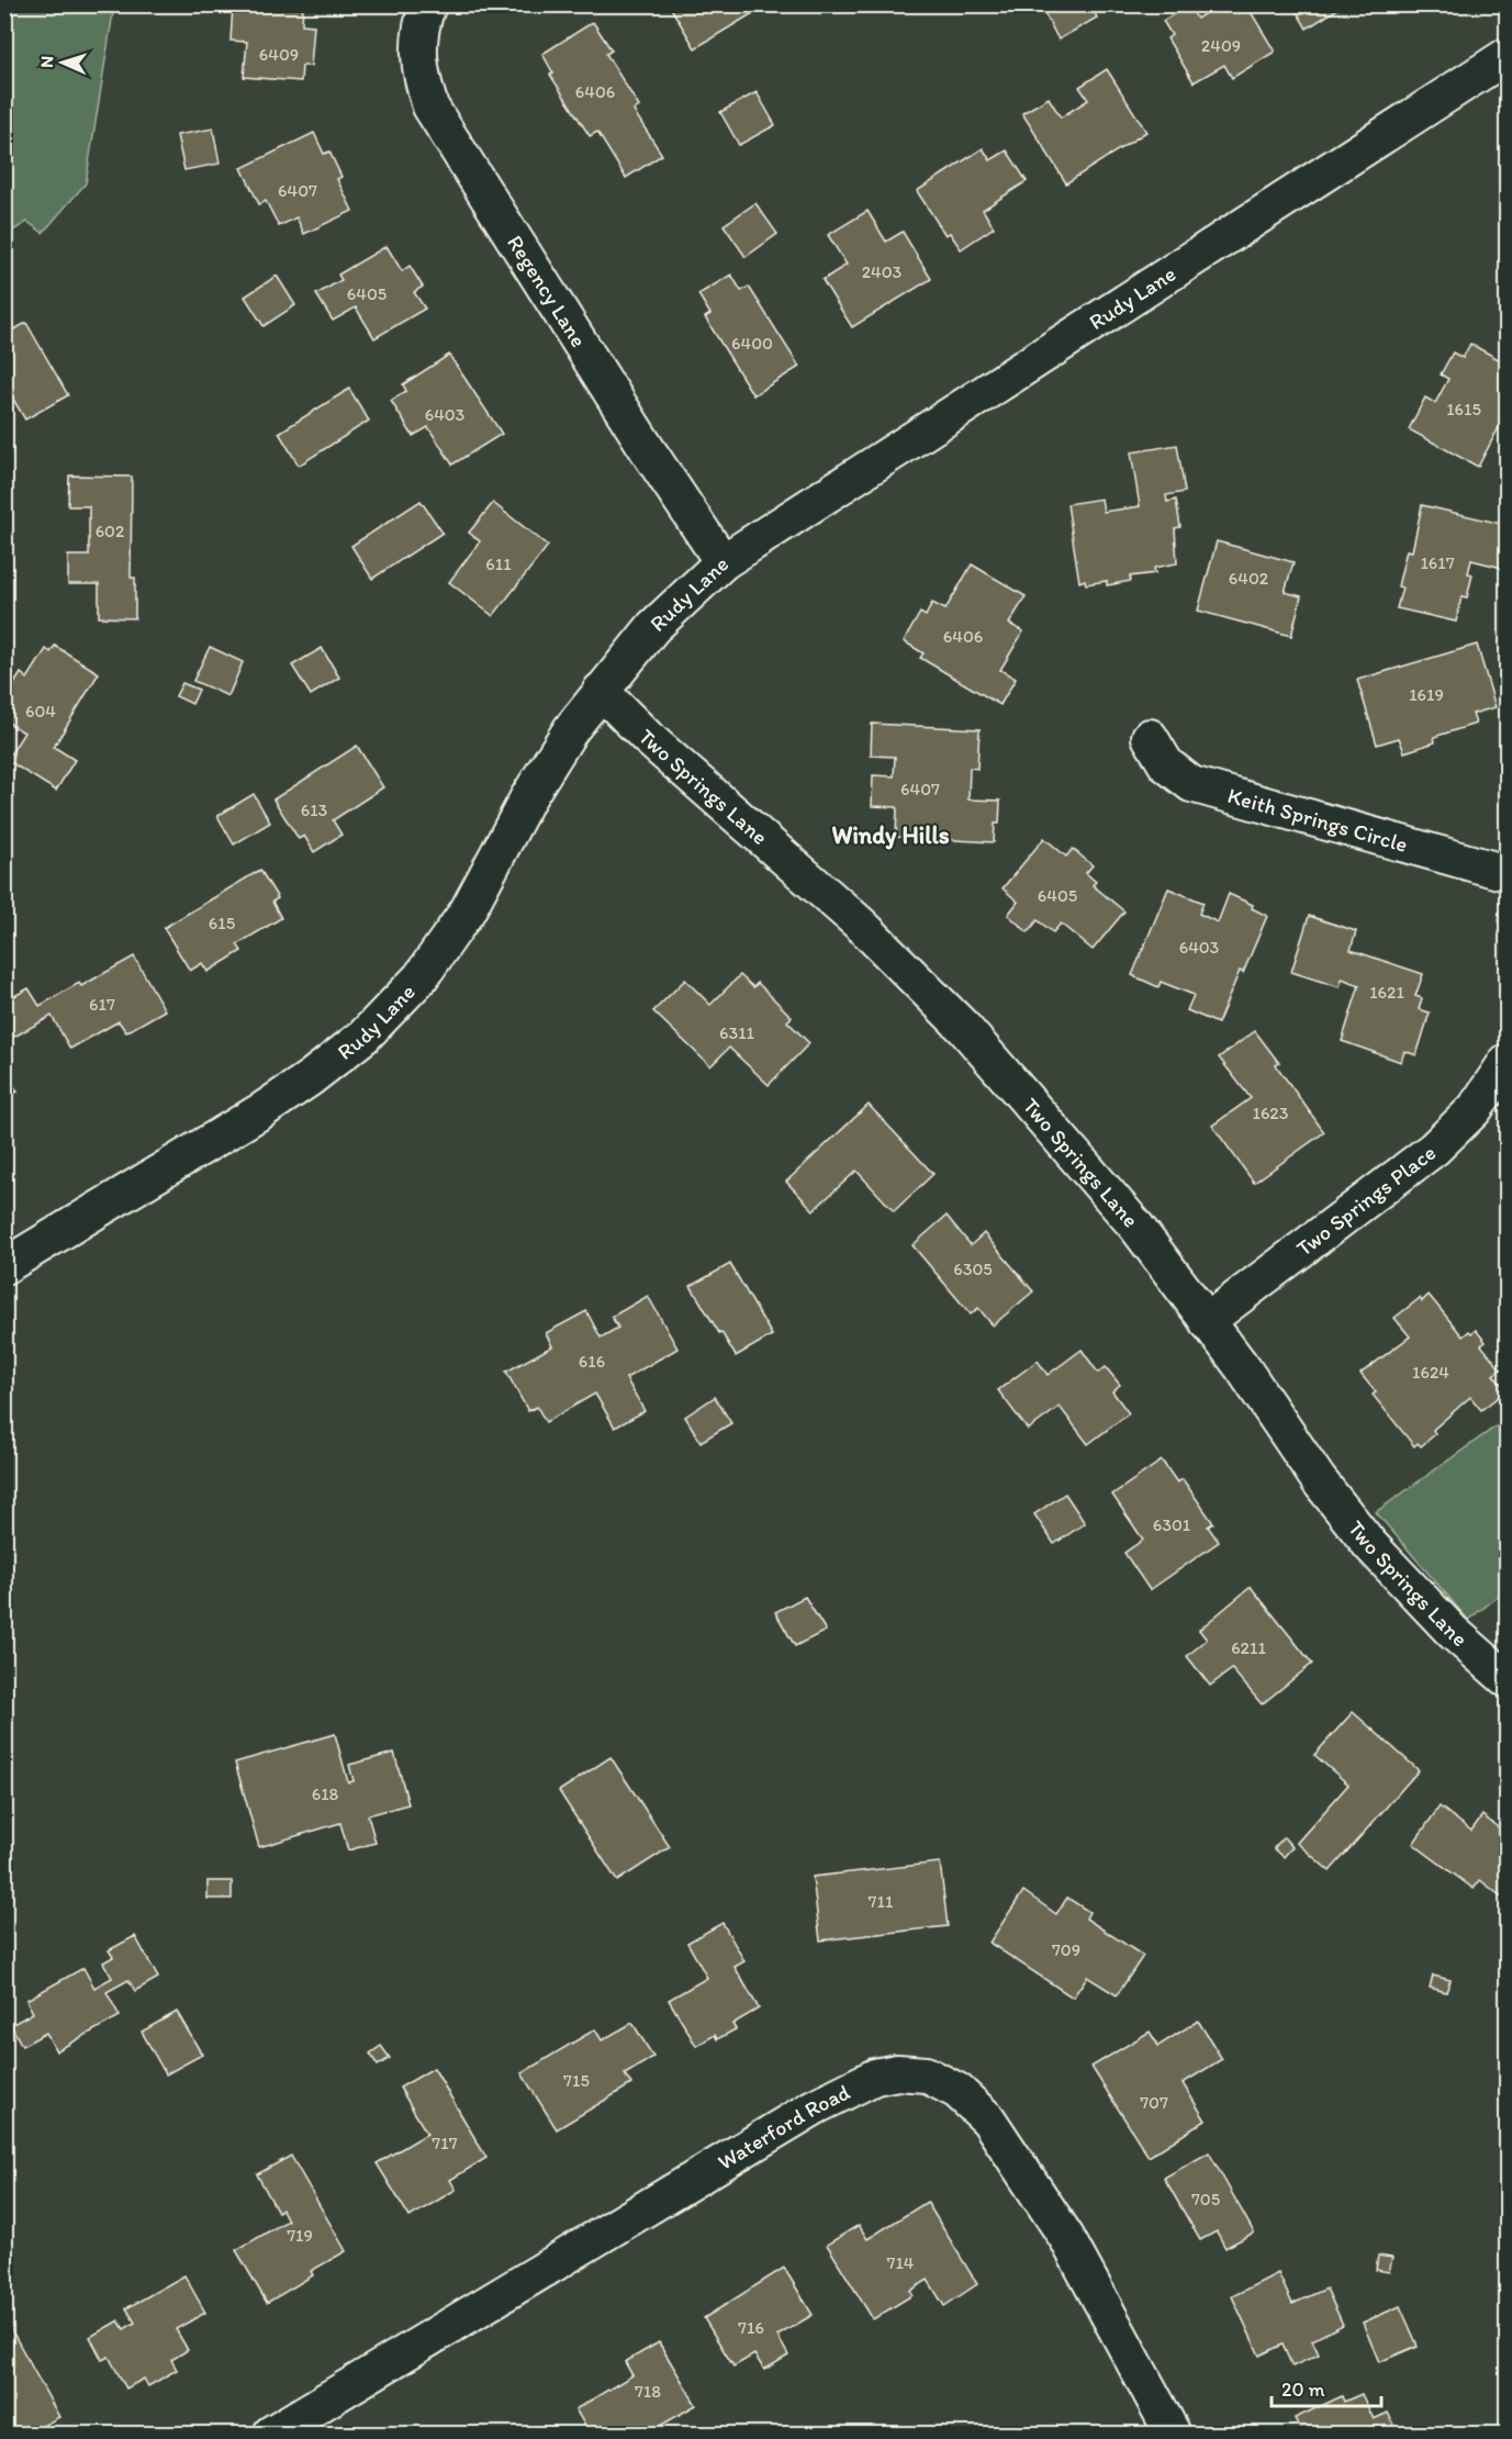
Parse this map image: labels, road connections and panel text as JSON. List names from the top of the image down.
{
  "streets": {
    "street": [
      "Regency Lane",
      "Rudy Lane",
      "Two Springs Lane",
      "Keith Springs Circle",
      "Two Springs Place",
      "Waterford Road"
    ]
  },
  "crossings": [
    ["Regency Lane", "Rudy Lane"],
    ["Rudy Lane", "Two Springs Lane"],
    ["Two Springs Lane", "Two Springs Place"]
  ],
  "districts": ["Windy Hills"],
  "house_numbers": [
    "2409",
    "6409",
    "6406",
    "6407",
    "2403",
    "6405",
    "6400",
    "1615",
    "6403",
    "602",
    "1617",
    "611",
    "6402",
    "6406",
    "1619",
    "604",
    "6407",
    "613",
    "6405",
    "615",
    "6403",
    "1621",
    "617",
    "6311",
    "1623",
    "6305",
    "616",
    "1624",
    "6301",
    "6211",
    "618",
    "711",
    "709",
    "715",
    "707",
    "717",
    "705",
    "719",
    "714",
    "716",
    "718"
  ],
  "scale_bar": "20 m",
  "north": "left"
}
